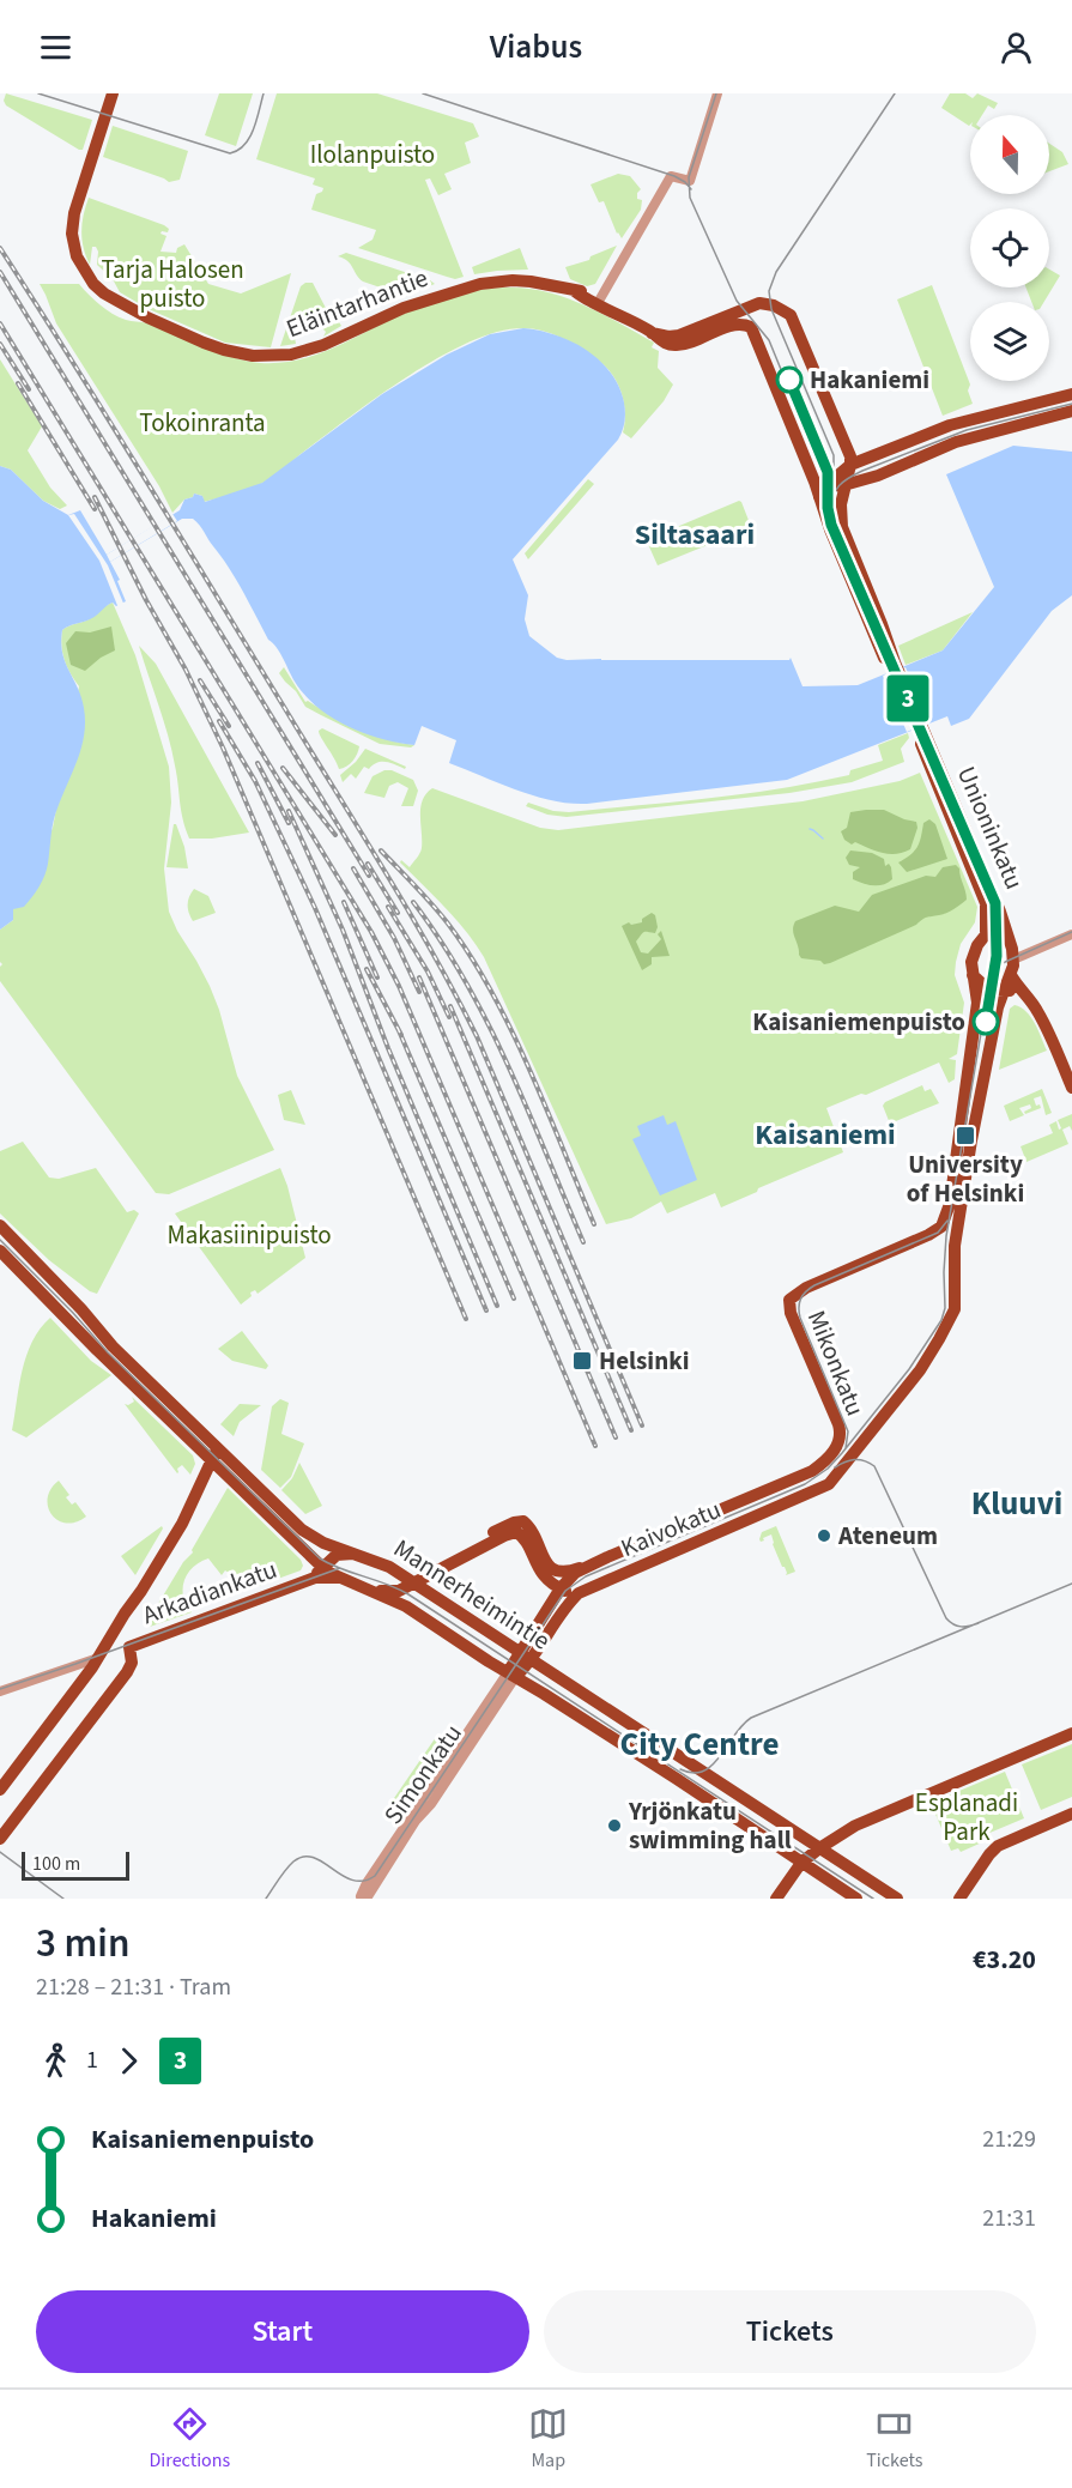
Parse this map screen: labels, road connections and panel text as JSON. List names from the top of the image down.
{
  "streets": {
    "main road": [
      "Eläintarhantie",
      "Unioninkatu",
      "Mikonkatu",
      "Kaivokatu",
      "Arkadiankatu",
      "Mannerheimintie"
    ],
    "street": ["Simonkatu"]
  },
  "crossings": [
    ["Unioninkatu", "Mikonkatu"],
    ["Unioninkatu", "Kaivokatu"],
    ["Mikonkatu", "Kaivokatu"],
    ["Kaivokatu", "Mannerheimintie"],
    ["Kaivokatu", "Simonkatu"],
    ["Arkadiankatu", "Mannerheimintie"],
    ["Mannerheimintie", "Simonkatu"]
  ],
  "districts": [
    "Siltasaari",
    "Kaisaniemi",
    "Kluuvi",
    "City Centre"
  ],
  "parks": [
    "Ilolanpuisto",
    "Tarja Halosen puisto",
    "Tokoinranta",
    "Makasiinipuisto",
    "Esplanadi Park"
  ],
  "places": {
    "other": [
      "Hakaniemi",
      "Kaisaniemenpuisto",
      "Ateneum",
      "Yrjönkatu swimming hall"
    ],
    "transit": ["University of Helsinki", "Helsinki"]
  },
  "lines": ["tram line 3"],
  "scale_bar": "100 m",
  "north": "top",
  "page": {
    "header": "Viabus",
    "on_map": "3",
    "scale": "100 m",
    "heading": ["3 min", "21:28 – 21:31 · Tram", "€3.20"],
    "legs": ["1", "3"],
    "list": [
      {
        "name": "Kaisaniemenpuisto",
        "value": "21:29"
      },
      {
        "name": "Hakaniemi",
        "value": "21:31"
      }
    ],
    "buttons": ["Start", "Tickets"],
    "tabs": ["Directions", "Map", "Tickets"]
  }
}
